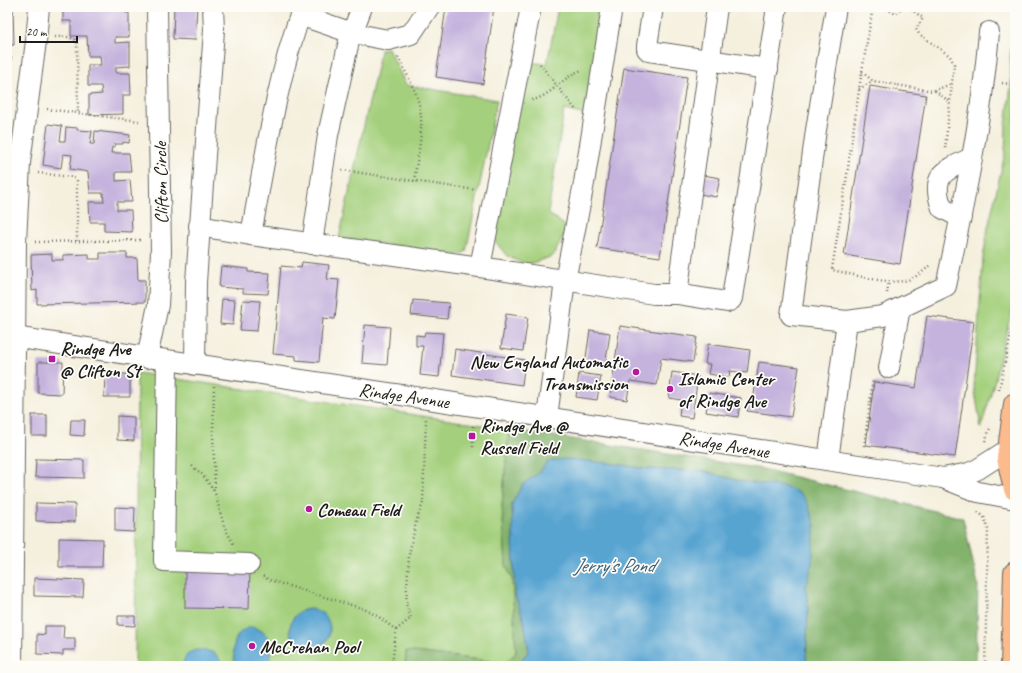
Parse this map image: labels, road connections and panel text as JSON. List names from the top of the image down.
{
  "streets": {
    "street": ["Clifton Circle", "Rindge Avenue"]
  },
  "crossings": [
    ["Clifton Circle", "Rindge Avenue"]
  ],
  "water": ["Jerry's Pond"],
  "places": {
    "transit": ["Rindge Ave @ Clifton St", "Rindge Ave @ Russell Field"],
    "other": [
      "New England Automatic Transmission",
      "Islamic Center of Rindge Ave",
      "Comeau Field",
      "McCrehan Pool"
    ]
  },
  "scale_bar": "20 m"
}
